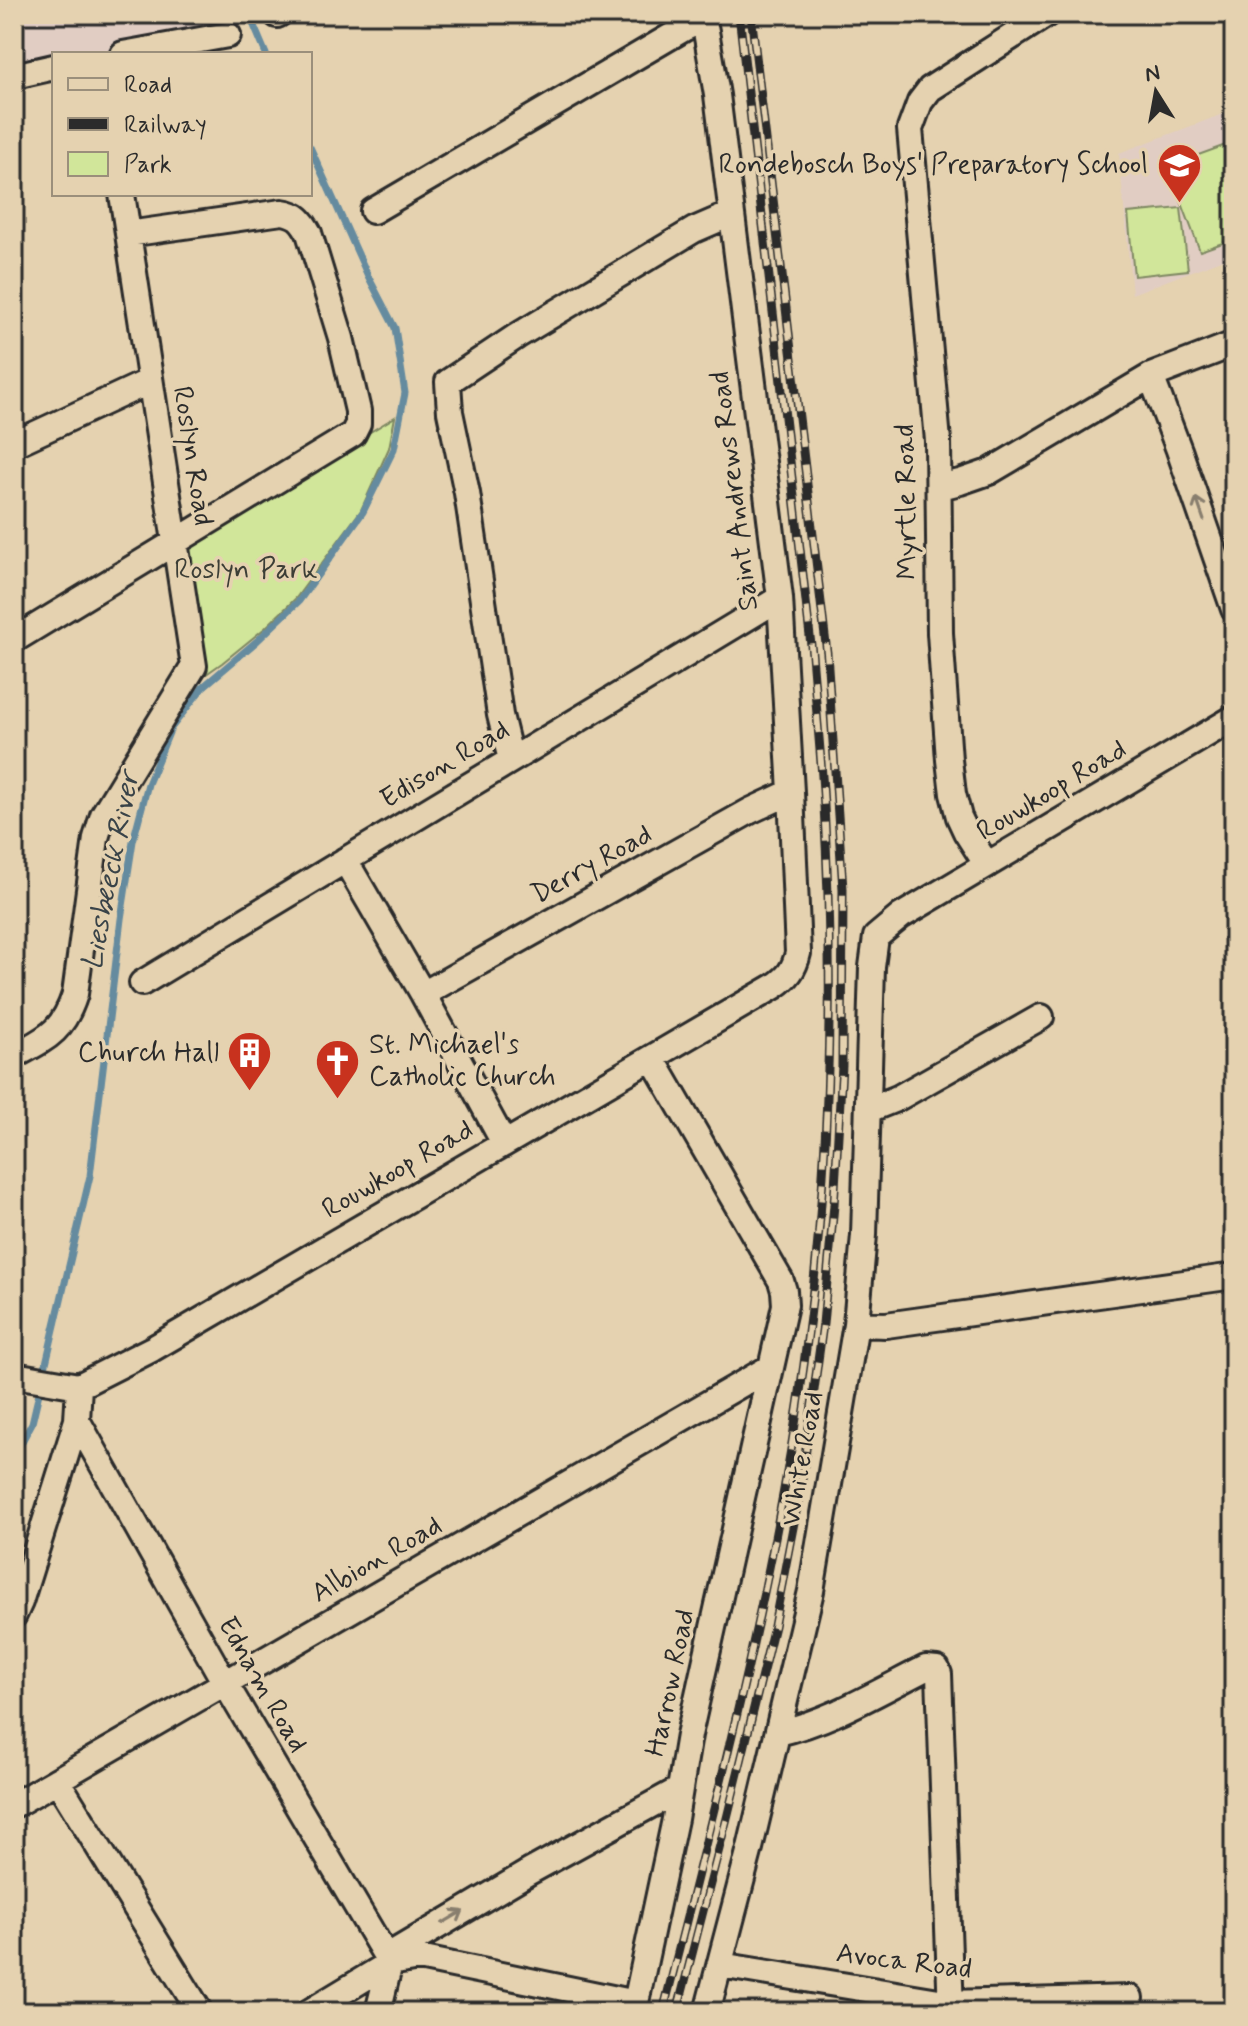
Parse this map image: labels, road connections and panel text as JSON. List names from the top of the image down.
{
  "streets": {
    "street": [
      "Roslyn Road",
      "Saint Andrews Road",
      "Myrtle Road",
      "Edison Road",
      "Rouwkoop Road",
      "Derry Road",
      "White Road",
      "Albion Road",
      "Harrow Road",
      "Ednam Road",
      "Avoca Road"
    ]
  },
  "crossings": [
    ["Saint Andrews Road", "Edison Road"],
    ["Saint Andrews Road", "Rouwkoop Road"],
    ["Saint Andrews Road", "Derry Road"],
    ["Myrtle Road", "Rouwkoop Road"],
    ["Rouwkoop Road", "White Road"],
    ["Rouwkoop Road", "Harrow Road"],
    ["White Road", "Avoca Road"],
    ["Albion Road", "Harrow Road"],
    ["Albion Road", "Ednam Road"]
  ],
  "water": ["Liesbeeck River"],
  "parks": ["Roslyn Park"],
  "places": {
    "school or university": ["Rondebosch Boys' Preparatory School"],
    "building": ["Church Hall"],
    "church": ["St. Michael's Catholic Church"]
  },
  "legend": ["Road", "Railway", "Park"],
  "north": "top"
}
